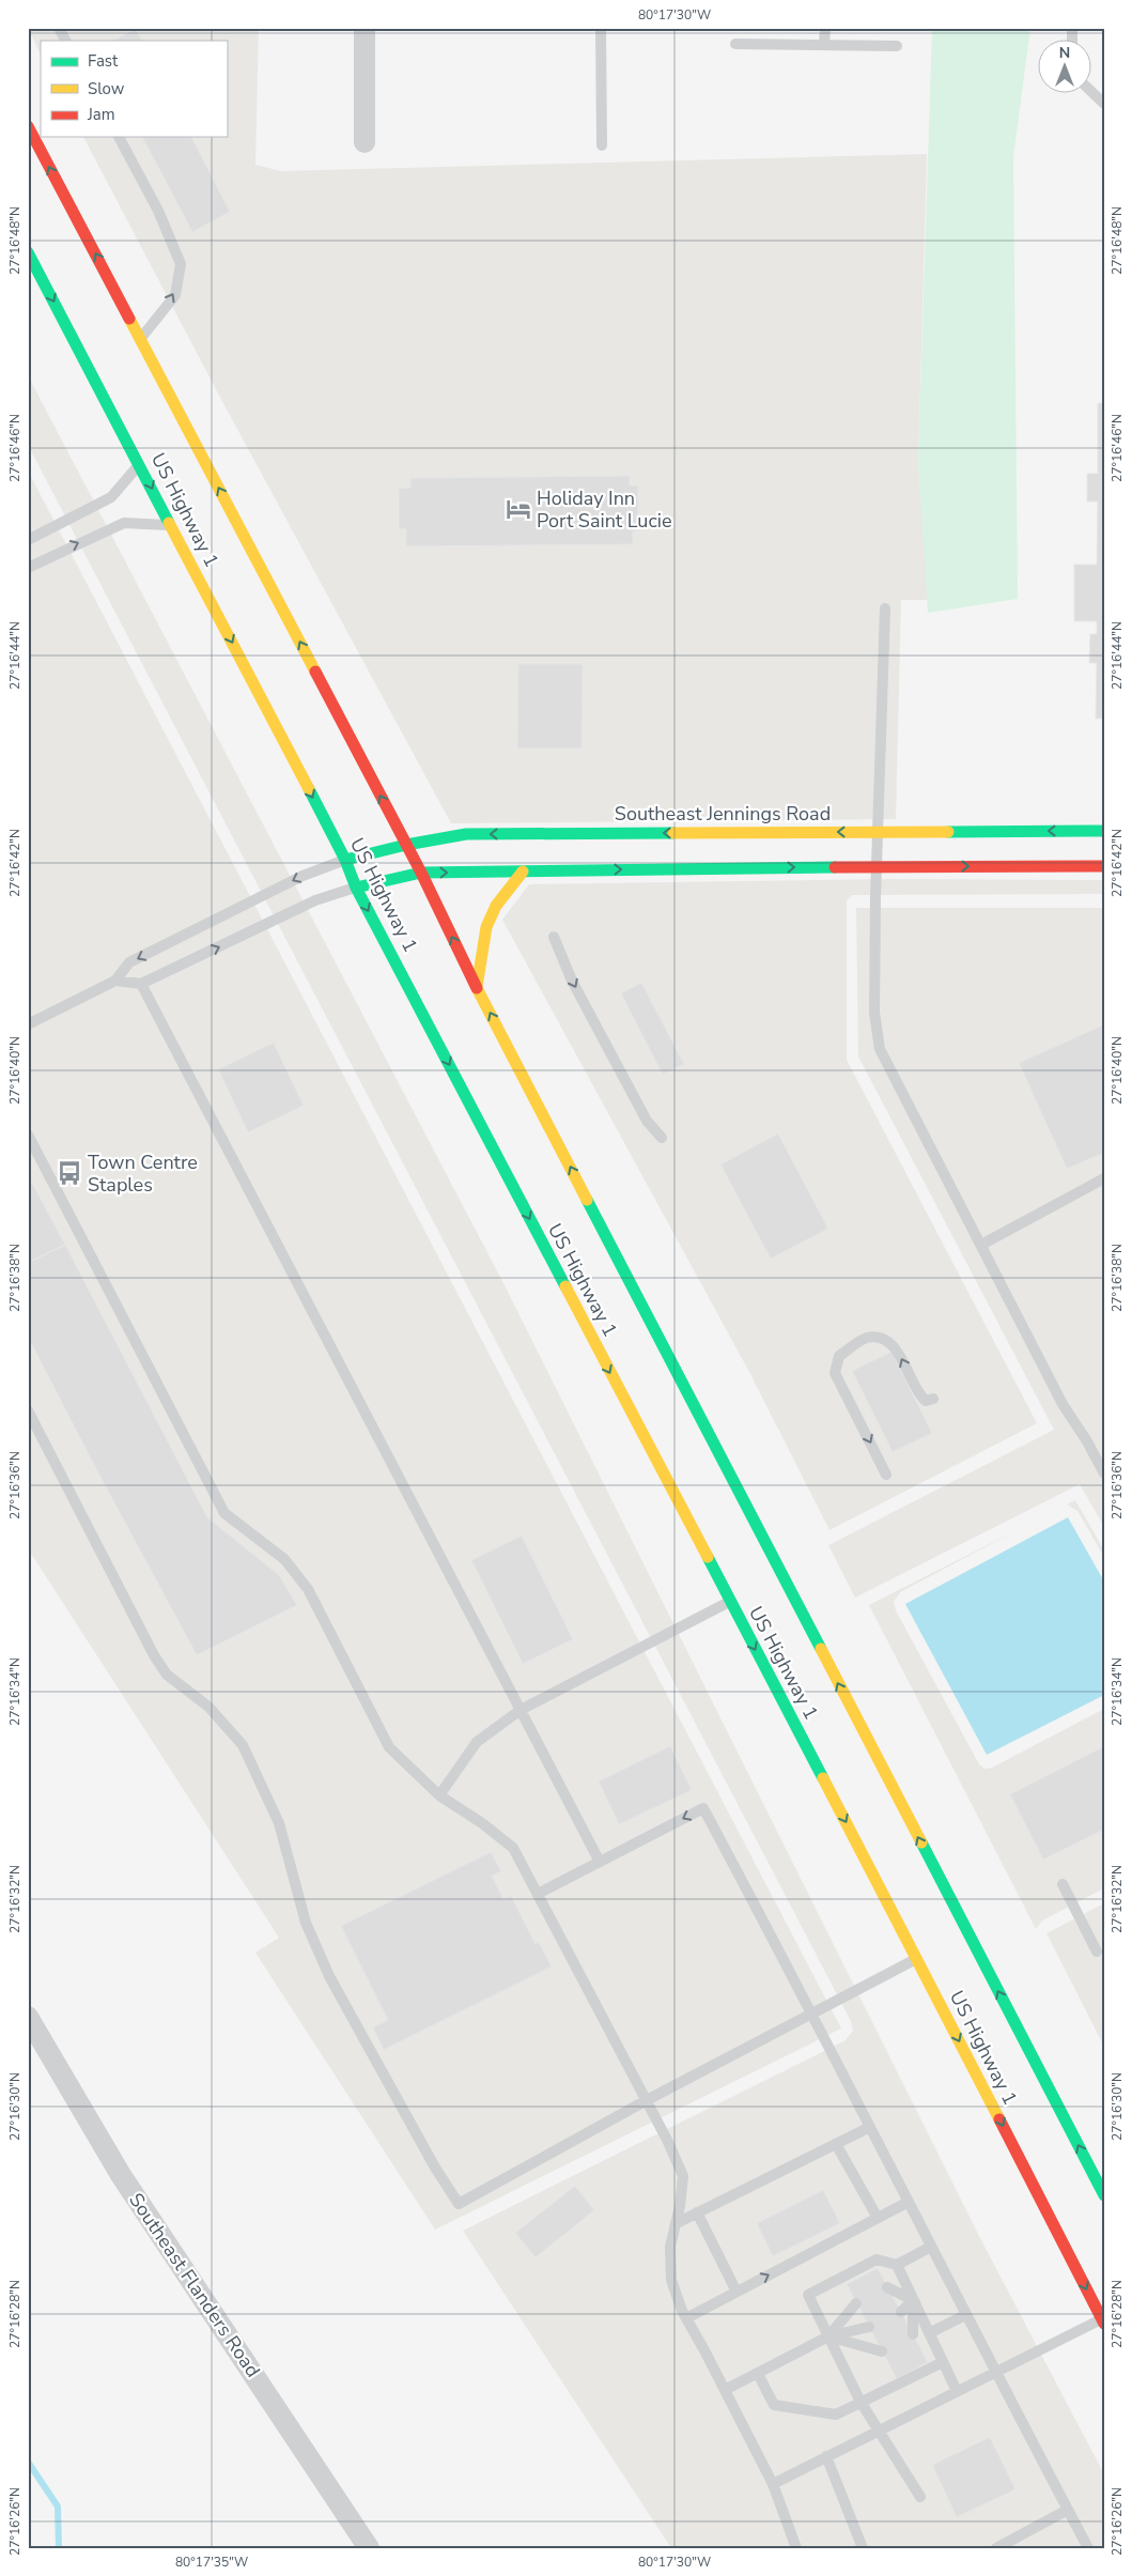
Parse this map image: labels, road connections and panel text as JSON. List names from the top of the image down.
{
  "streets": {
    "main road": ["US Highway 1", "Southeast Jennings Road"],
    "street": ["Southeast Flanders Road"]
  },
  "crossings": [
    ["US Highway 1", "Southeast Jennings Road"]
  ],
  "places": {
    "hotel": ["Holiday Inn Port Saint Lucie"],
    "bus stop": ["Town Centre Staples"]
  },
  "legend": ["Fast", "Slow", "Jam"],
  "north": "top",
  "coordinates": [
    "80°17'30\"W",
    "27°16'48\"N",
    "27°16'46\"N",
    "27°16'44\"N",
    "27°16'42\"N",
    "27°16'40\"N",
    "27°16'38\"N",
    "27°16'36\"N",
    "27°16'34\"N",
    "27°16'32\"N",
    "27°16'30\"N",
    "27°16'28\"N",
    "27°16'26\"N",
    "80°17'35\"W"
  ]
}
